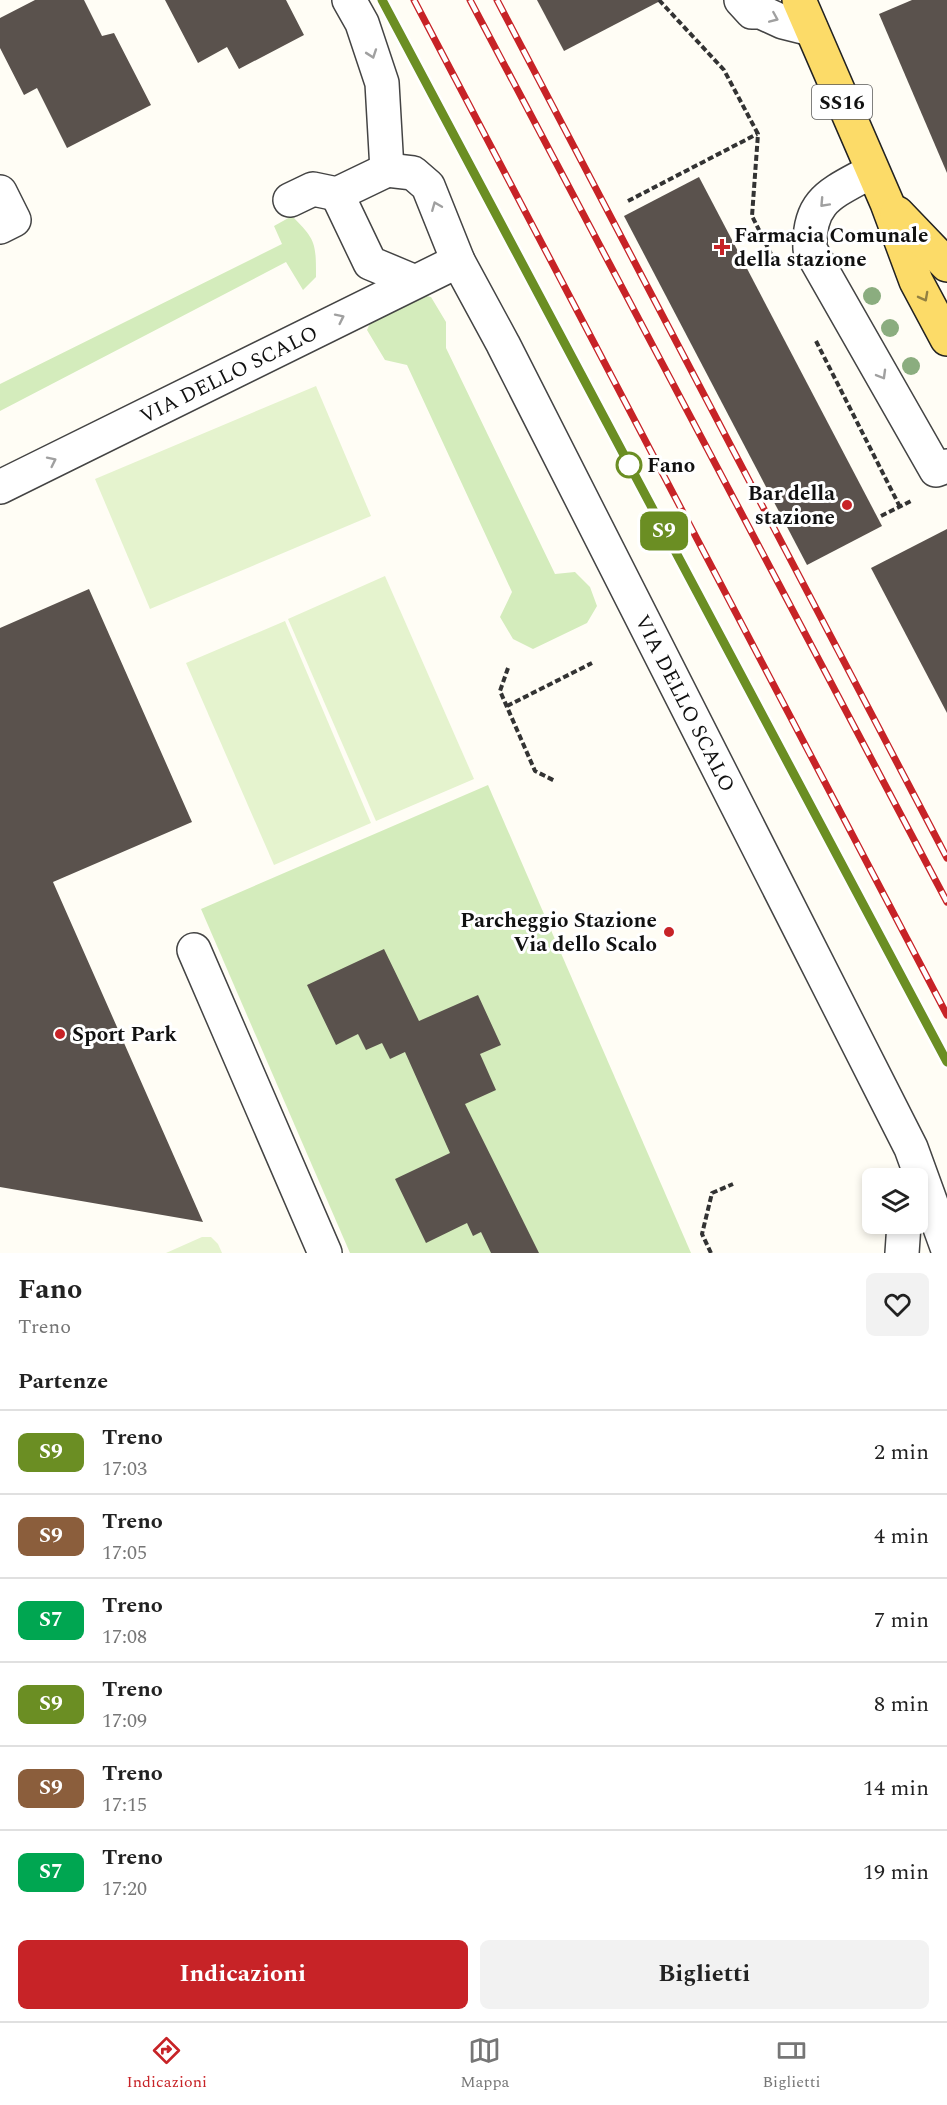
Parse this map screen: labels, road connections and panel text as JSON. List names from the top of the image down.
{
  "streets": {
    "main road": ["SS16"],
    "street": ["VIA DELLO SCALO"]
  },
  "places": {
    "health": ["Farmacia Comunale della stazione"],
    "other": [
      "Fano",
      "Bar della stazione",
      "Parcheggio Stazione Via dello Scalo",
      "Sport Park"
    ]
  },
  "page": {
    "on_map": "S9",
    "heading": [
      ["Fano", "Treno"],
      "Partenze"
    ],
    "list": [
      {
        "mark": "S9",
        "name": "Treno",
        "note": "17:03",
        "value": "2 min"
      },
      {
        "mark": "S9",
        "name": "Treno",
        "note": "17:05",
        "value": "4 min"
      },
      {
        "mark": "S7",
        "name": "Treno",
        "note": "17:08",
        "value": "7 min"
      },
      {
        "mark": "S9",
        "name": "Treno",
        "note": "17:09",
        "value": "8 min"
      },
      {
        "mark": "S9",
        "name": "Treno",
        "note": "17:15",
        "value": "14 min"
      },
      {
        "mark": "S7",
        "name": "Treno",
        "note": "17:20",
        "value": "19 min"
      }
    ],
    "buttons": ["Indicazioni", "Biglietti"],
    "tabs": ["Indicazioni", "Mappa", "Biglietti"]
  }
}
